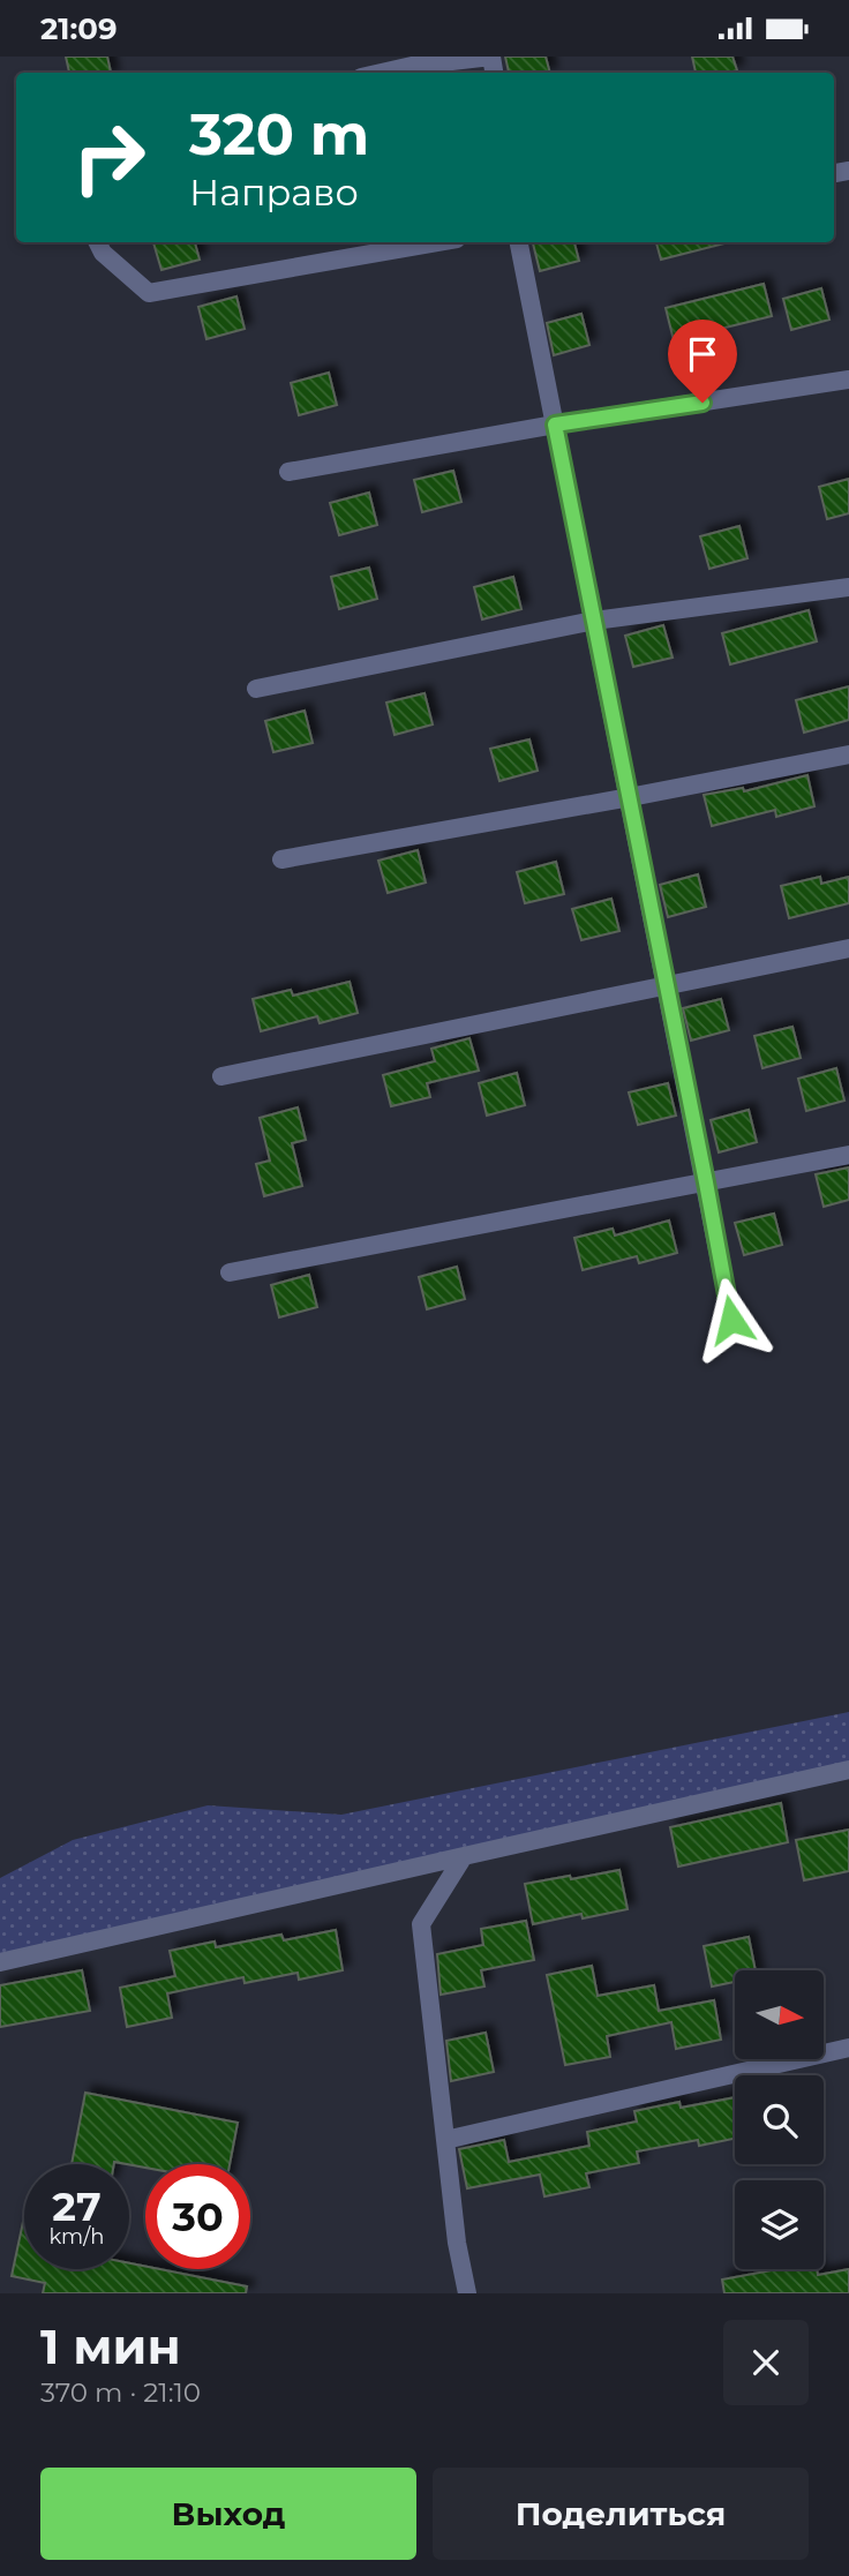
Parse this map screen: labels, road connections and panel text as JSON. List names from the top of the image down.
{
  "north": "right",
  "page": {
    "status": "21:09",
    "turn": ["320 m", "Направо"],
    "speed": "27 km/h",
    "limit": "30",
    "heading": ["1 мин", "370 m · 21:10"],
    "buttons": ["Выход", "Поделиться"]
  }
}
